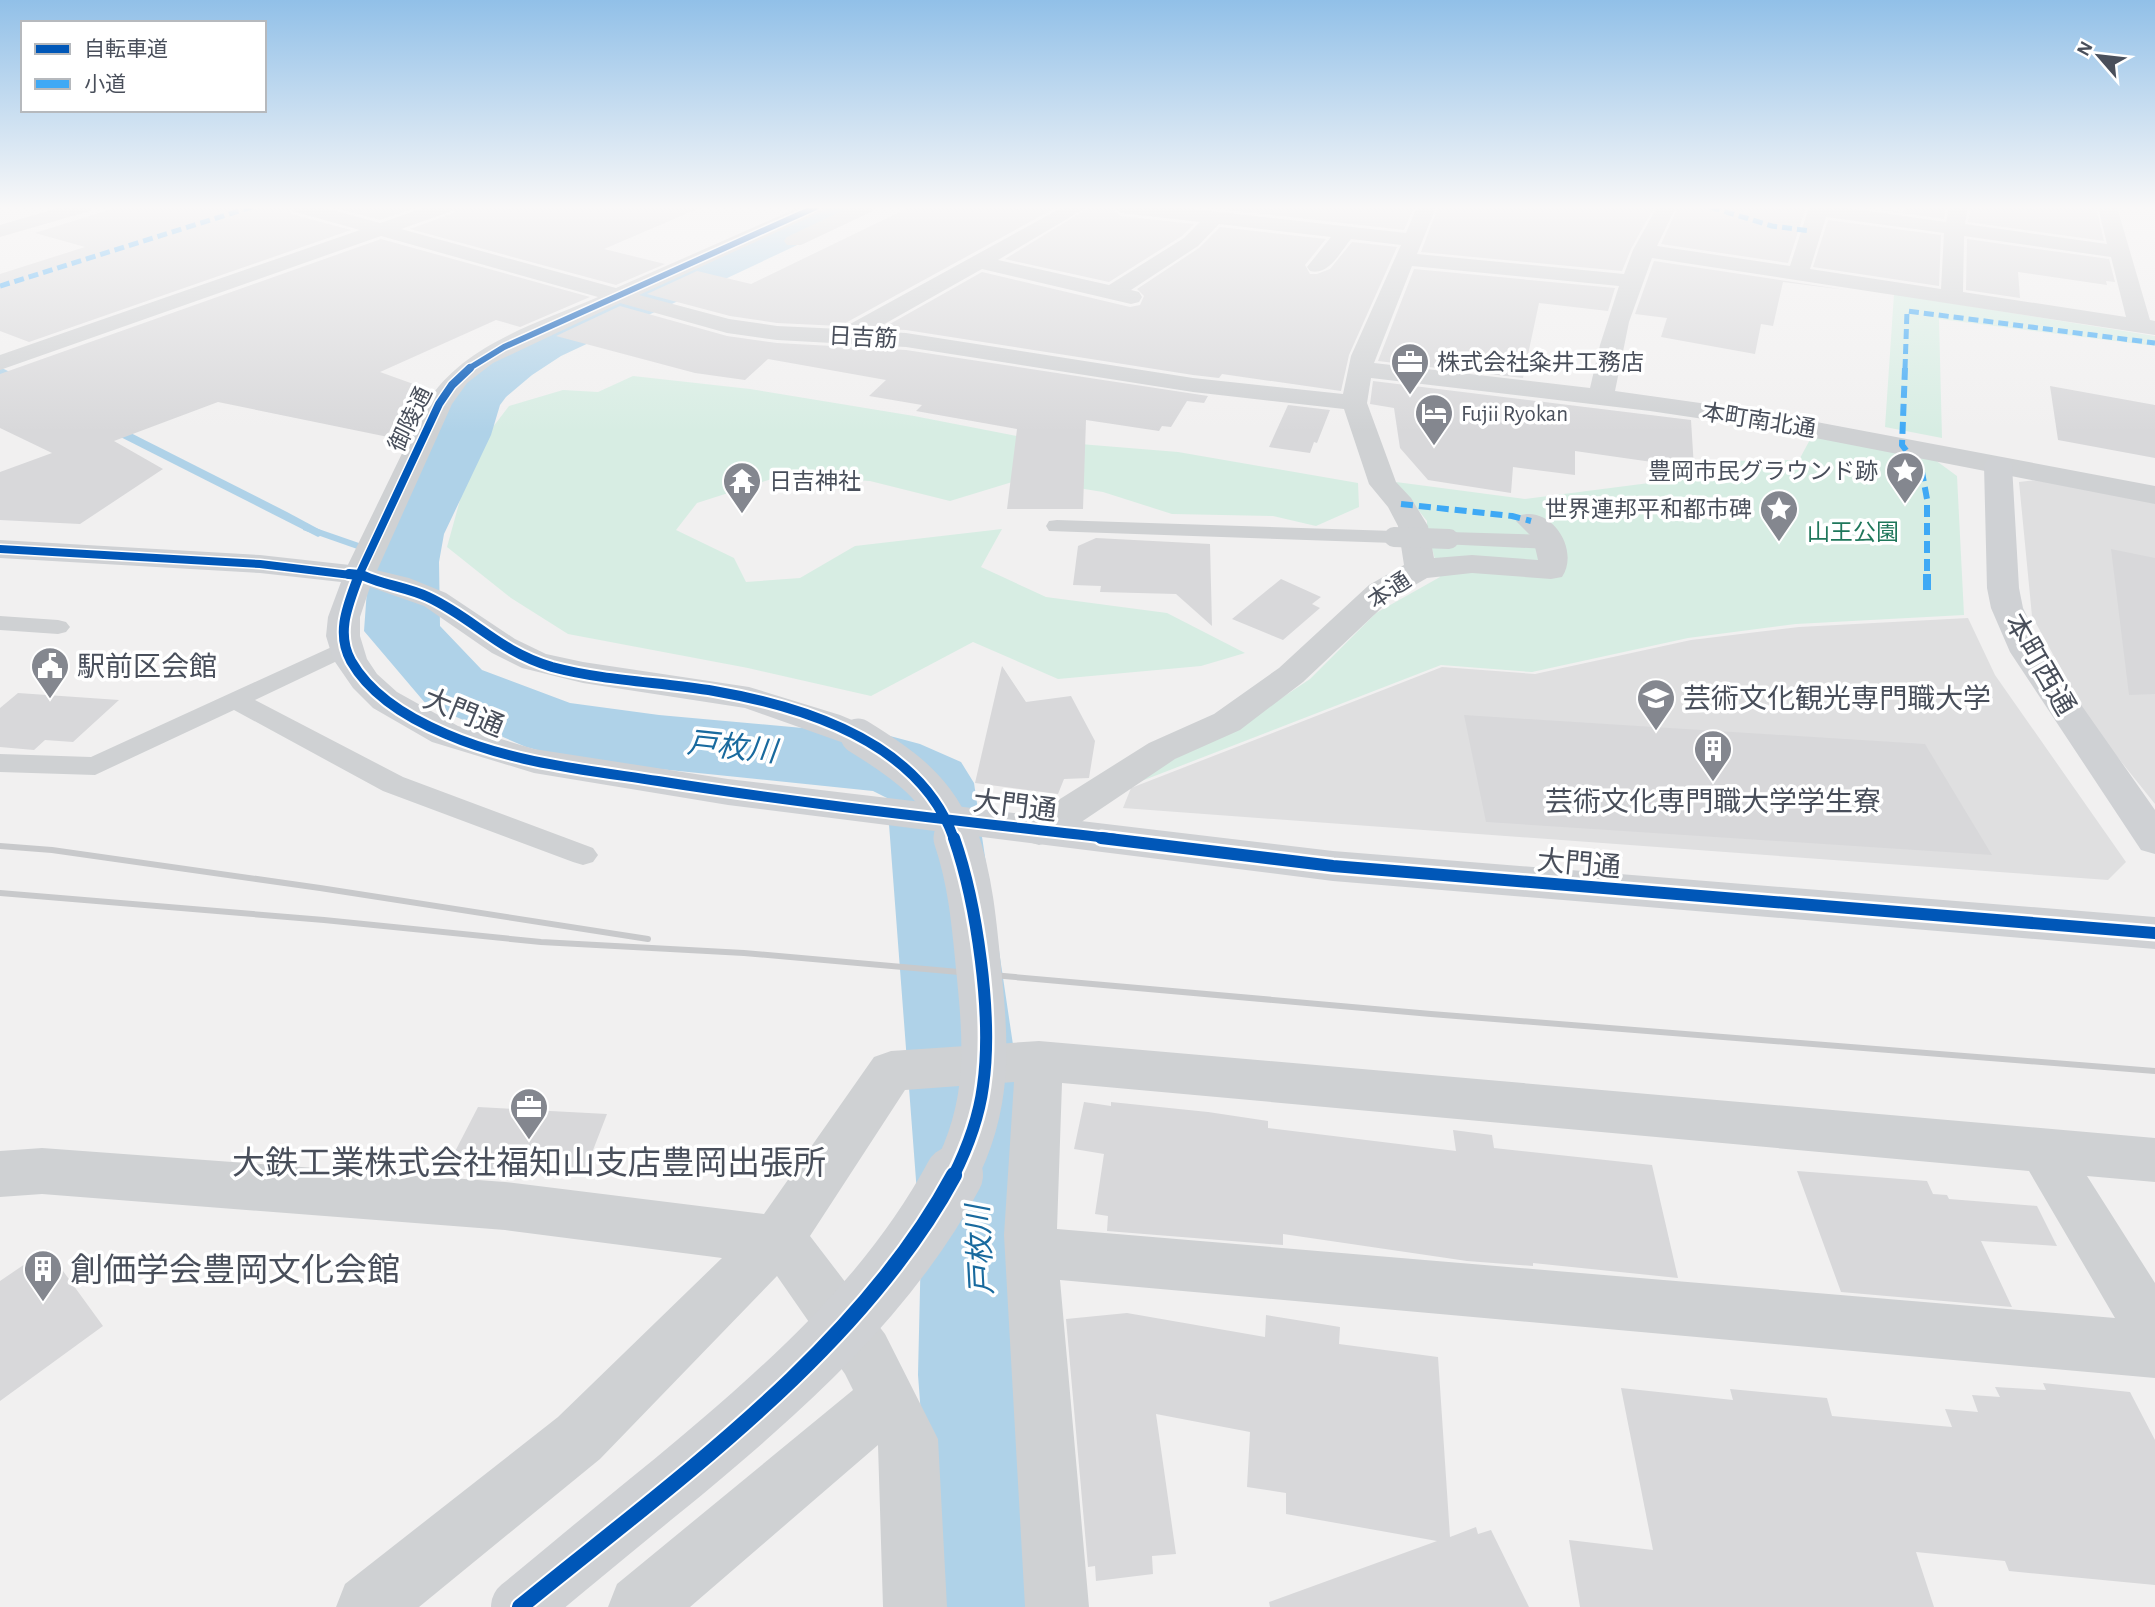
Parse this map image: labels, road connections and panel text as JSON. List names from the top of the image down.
{
  "streets": {
    "street": [
      "日吉筋",
      "御陵通",
      "本町南北通",
      "本通",
      "本町西通",
      "大門通"
    ]
  },
  "crossings": [
    ["日吉筋", "御陵通"],
    ["日吉筋", "本通"],
    ["御陵通", "大門通"],
    ["本町南北通", "本通"],
    ["本町南北通", "本町西通"],
    ["本通", "大門通"]
  ],
  "water": ["戸枚川"],
  "parks": ["山王公園"],
  "places": {
    "office": ["株式会社粂井工務店", "大鉄工業株式会社福知山支店豊岡出張所"],
    "hotel": ["Fujii Ryokan"],
    "place": ["豊岡市民グラウンド跡", "世界連邦平和都市碑"],
    "temple": ["日吉神社"],
    "public building": ["駅前区会館"],
    "school or university": ["芸術文化観光専門職大学"],
    "building": ["芸術文化専門職大学学生寮", "創価学会豊岡文化会館"]
  },
  "legend": ["自転車道", "小道"],
  "north": "top left"
}
